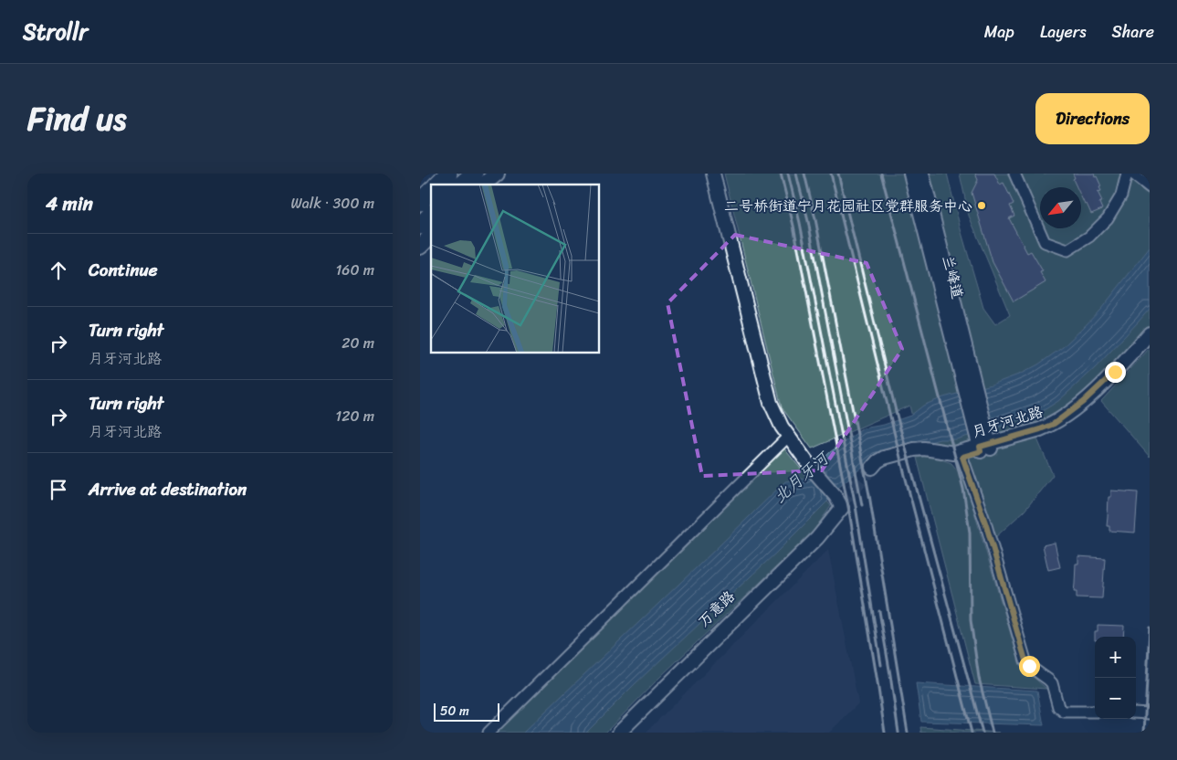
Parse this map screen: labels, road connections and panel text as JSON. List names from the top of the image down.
{
  "streets": {
    "street": ["兰峰道", "月牙河北路", "万意路"]
  },
  "water": ["北月牙河"],
  "places": ["二号桥街道宁月花园社区党群服务中心"],
  "scale_bar": "50 m",
  "north": "bottom left",
  "page": {
    "header": "Strollr",
    "nav": ["Map", "Layers", "Share"],
    "title": "Find us",
    "buttons": "Directions",
    "heading": ["4 min", "Walk · 300 m"],
    "list": [
      ["Continue", "160 m"],
      ["Turn right", "月牙河北路", "20 m"],
      ["Turn right", "月牙河北路", "120 m"],
      "Arrive at destination"
    ],
    "map_buttons": ["+", "−"],
    "scale": "50 m"
  }
}
